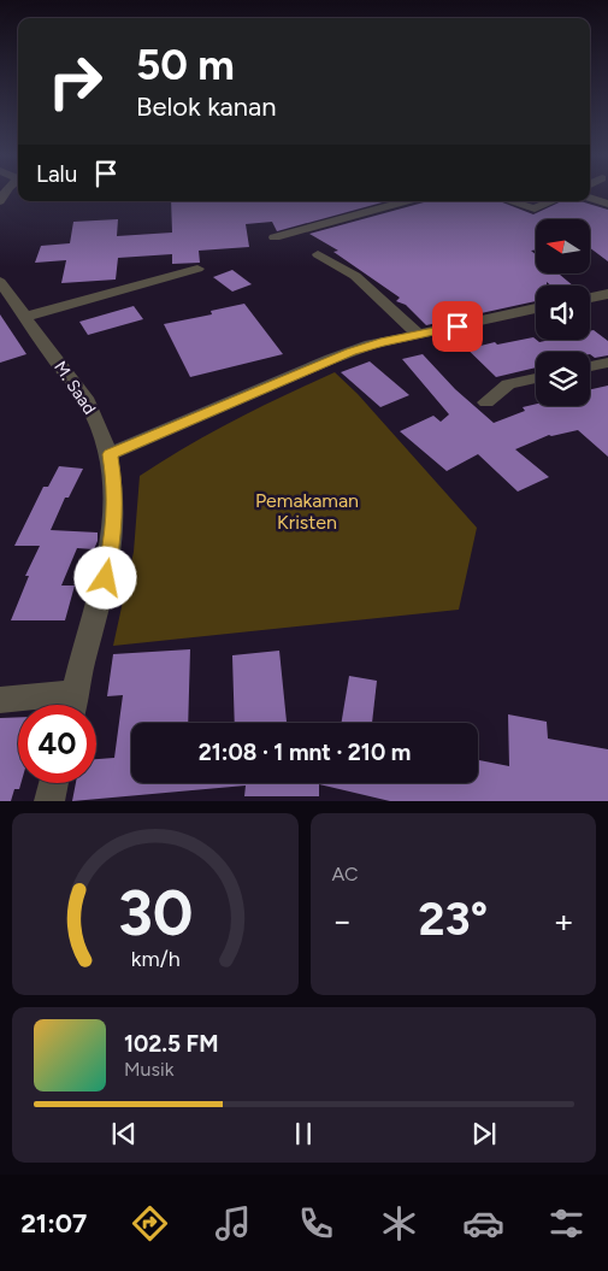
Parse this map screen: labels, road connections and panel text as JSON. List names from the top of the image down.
{
  "streets": {
    "street": ["M. Saad"]
  },
  "parks": ["Pemakaman Kristen"],
  "north": "left",
  "page": {
    "turn": ["50 m", "Belok kanan"],
    "then": "Lalu",
    "limit": "40",
    "trip": "21:08 · 1 mnt · 210 m",
    "tile": "AC",
    "heat": ["−", "23°", "+"],
    "song": ["102.5 FM", "Musik"],
    "tabs": "21:07",
    "gauge": ["30", "km/h"]
  }
}
